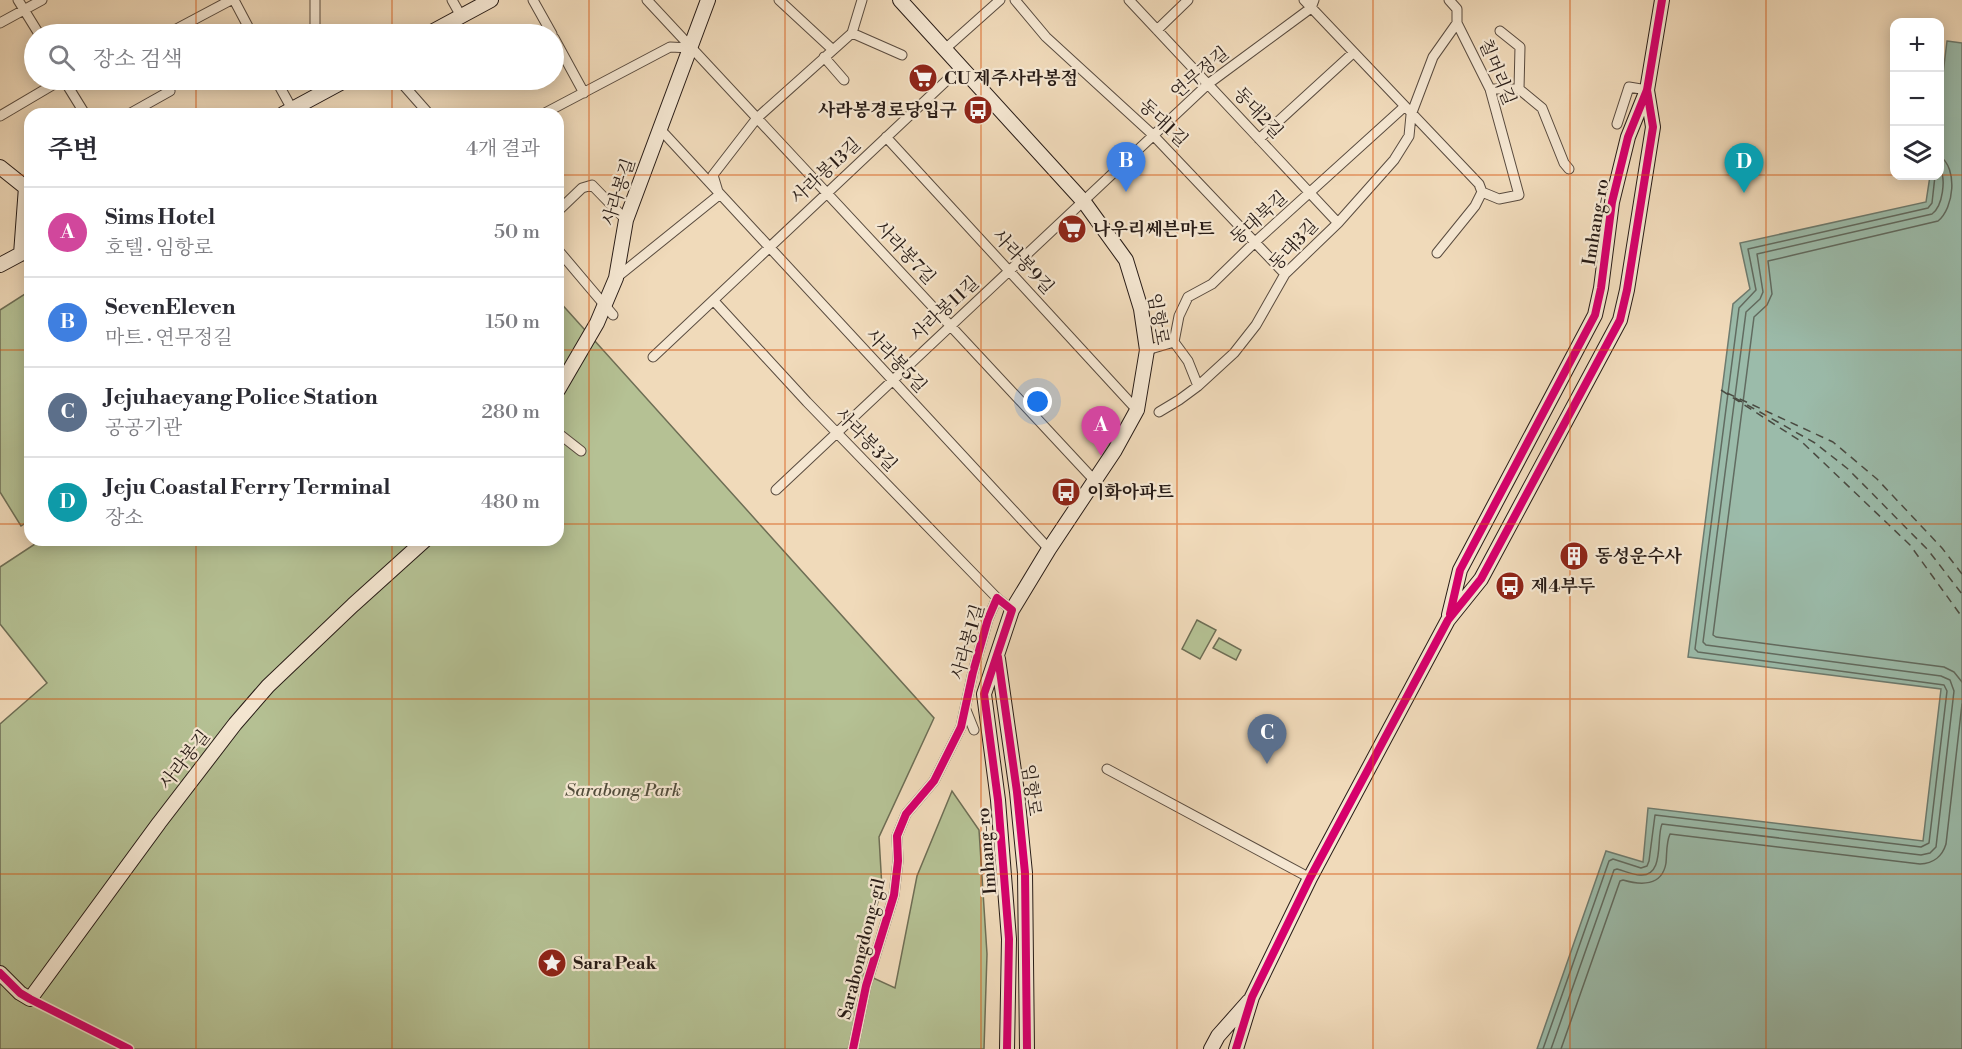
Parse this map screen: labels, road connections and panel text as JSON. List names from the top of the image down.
{
  "streets": {
    "main road": ["사라봉길", "Imhang-ro", "임항로"],
    "street": [
      "칠머리길",
      "연무정길",
      "동대2길",
      "동대1길",
      "사라봉13길",
      "동대북길",
      "동대3길",
      "사라봉7길",
      "사라봉9길",
      "사라봉11길",
      "사라봉5길",
      "사라봉3길",
      "사라봉1길",
      "Sarabongdong-gil"
    ]
  },
  "crossings": [
    ["칠머리길", "동대3길"],
    ["연무정길", "동대2길"],
    ["연무정길", "동대1길"],
    ["연무정길", "사라봉11길"],
    ["연무정길", "임항로"],
    ["동대2길", "동대북길"],
    ["동대2길", "동대3길"],
    ["동대1길", "동대북길"],
    ["동대1길", "동대3길"],
    ["사라봉13길", "사라봉7길"],
    ["사라봉13길", "사라봉9길"],
    ["사라봉13길", "임항로"],
    ["사라봉13길", "사라봉5길"],
    ["사라봉13길", "사라봉3길"],
    ["사라봉길", "사라봉7길"],
    ["사라봉길", "사라봉5길"],
    ["Imhang-ro", "임항로"],
    ["사라봉7길", "사라봉11길"],
    ["사라봉7길", "임항로"],
    ["사라봉9길", "사라봉11길"],
    ["사라봉9길", "임항로"],
    ["사라봉11길", "임항로"],
    ["사라봉11길", "사라봉5길"],
    ["사라봉11길", "사라봉3길"],
    ["임항로", "사라봉5길"],
    ["임항로", "사라봉3길"],
    ["사라봉3길", "사라봉1길"],
    ["사라봉1길", "Sarabongdong-gil"]
  ],
  "parks": ["Sarabong Park"],
  "places": {
    "supermarket": ["CU 제주사라봉점", "나우리쎄븐마트"],
    "bus stop": ["사라봉경로당입구", "이화아파트", "제4부두"],
    "building": ["동성운수사"],
    "place": ["Sara Peak"]
  },
  "page": {
    "map_buttons": ["+", "−"],
    "search": "장소 검색",
    "heading": ["주변", "4개 결과"],
    "pins": [
      "B",
      "D",
      "A",
      "C"
    ],
    "list": [
      {
        "mark": "A",
        "name": "Sims Hotel",
        "note": "호텔 · 임항로",
        "value": "50 m"
      },
      {
        "mark": "B",
        "name": "SevenEleven",
        "note": "마트 · 연무정길",
        "value": "150 m"
      },
      {
        "mark": "C",
        "name": "Jejuhaeyang Police Station",
        "note": "공공기관",
        "value": "280 m"
      },
      {
        "mark": "D",
        "name": "Jeju Coastal Ferry Terminal",
        "note": "장소",
        "value": "480 m"
      }
    ]
  }
}
